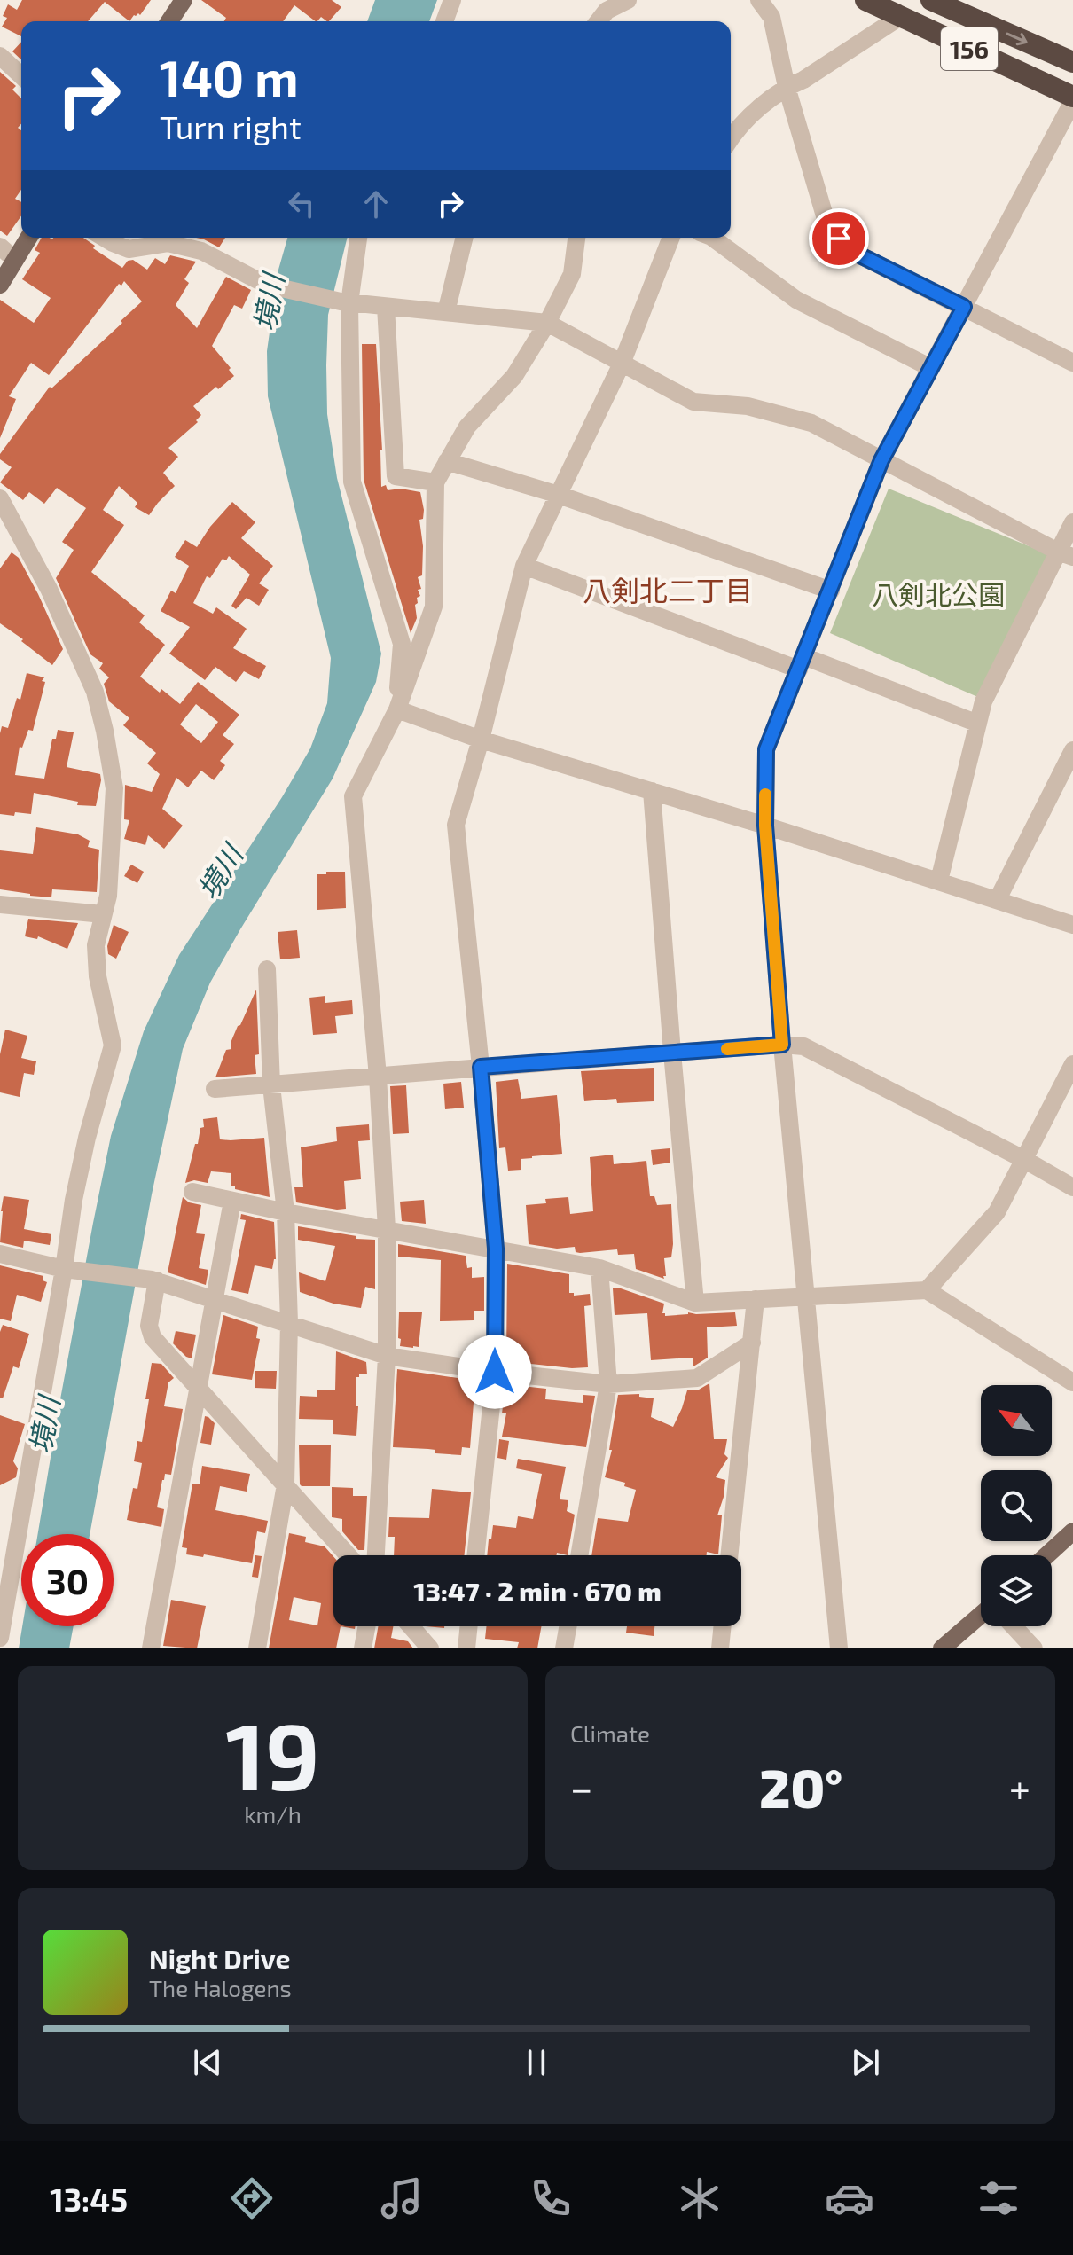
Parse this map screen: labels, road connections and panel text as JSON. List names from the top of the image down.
{
  "streets": {
    "highway": ["156"]
  },
  "districts": ["八剣北二丁目"],
  "water": ["境川"],
  "parks": ["八剣北公園"],
  "north": "top left",
  "page": {
    "turn": ["140 m", "Turn right"],
    "limit": "30",
    "trip": "13:47 · 2 min · 670 m",
    "tile": [
      ["19", "km/h"],
      "Climate"
    ],
    "heat": ["−", "20°", "+"],
    "song": ["Night Drive", "The Halogens"],
    "tabs": "13:45"
  }
}
